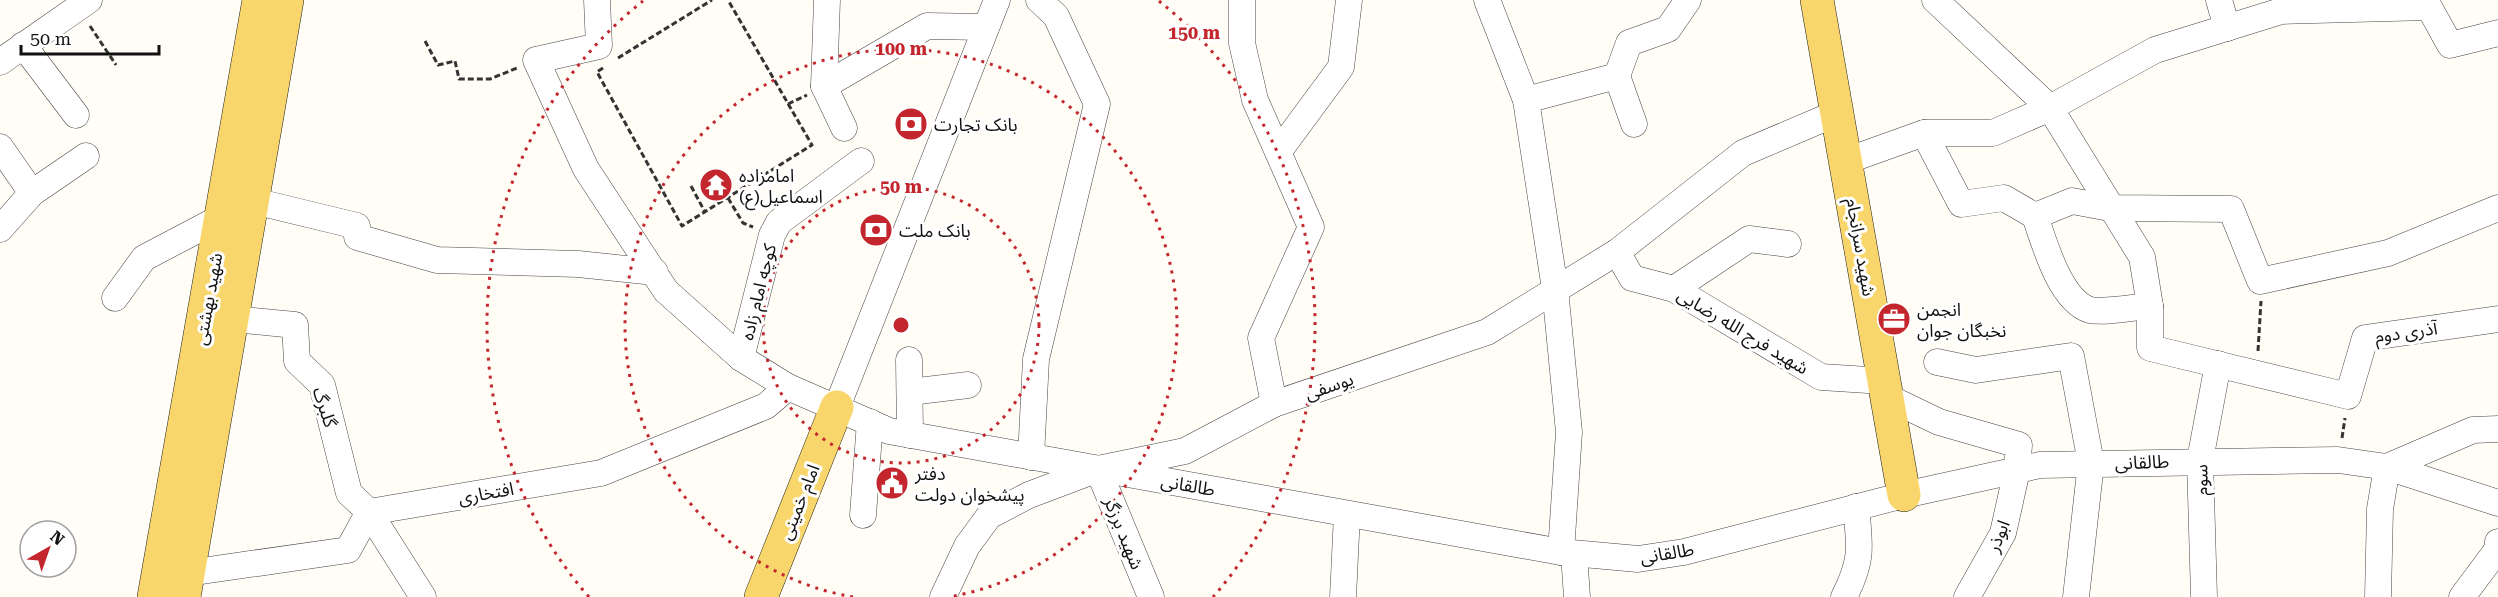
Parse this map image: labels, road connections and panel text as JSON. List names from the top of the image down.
{
  "streets": {
    "main road": ["شهید سرانجام", "شهید بهشتی", "امام خمینی"],
    "street": [
      "کوچه امام زاده",
      "شهید فرج الله رضایی",
      "آذری دوم",
      "یوسفی",
      "گلبرگ",
      "طالقانی",
      "سوم",
      "افتخاری",
      "شهید برزگر",
      "ابوذر"
    ]
  },
  "crossings": [
    ["شهید سرانجام", "شهید فرج الله رضایی"],
    ["شهید سرانجام", "یوسفی"],
    ["شهید سرانجام", "طالقانی"],
    ["شهید سرانجام", "ابوذر"],
    ["کوچه امام زاده", "طالقانی"],
    ["شهید بهشتی", "گلبرگ"],
    ["شهید فرج الله رضایی", "یوسفی"],
    ["شهید فرج الله رضایی", "ابوذر"],
    ["یوسفی", "طالقانی"],
    ["یوسفی", "شهید برزگر"],
    ["گلبرگ", "افتخاری"],
    ["طالقانی", "سوم"],
    ["طالقانی", "افتخاری"],
    ["طالقانی", "امام خمینی"],
    ["طالقانی", "شهید برزگر"],
    ["طالقانی", "ابوذر"]
  ],
  "places": {
    "bank": ["بانک تجارت", "بانک ملت"],
    "temple": ["امامزاده اسماعیل(ع)"],
    "office": ["انجمن نخبگان جوان"],
    "public building": ["دفتر پیشخوان دولت"]
  },
  "scale_bar": "50 m",
  "north": "top right",
  "rings": ["150 m", "100 m", "50 m"]
}
